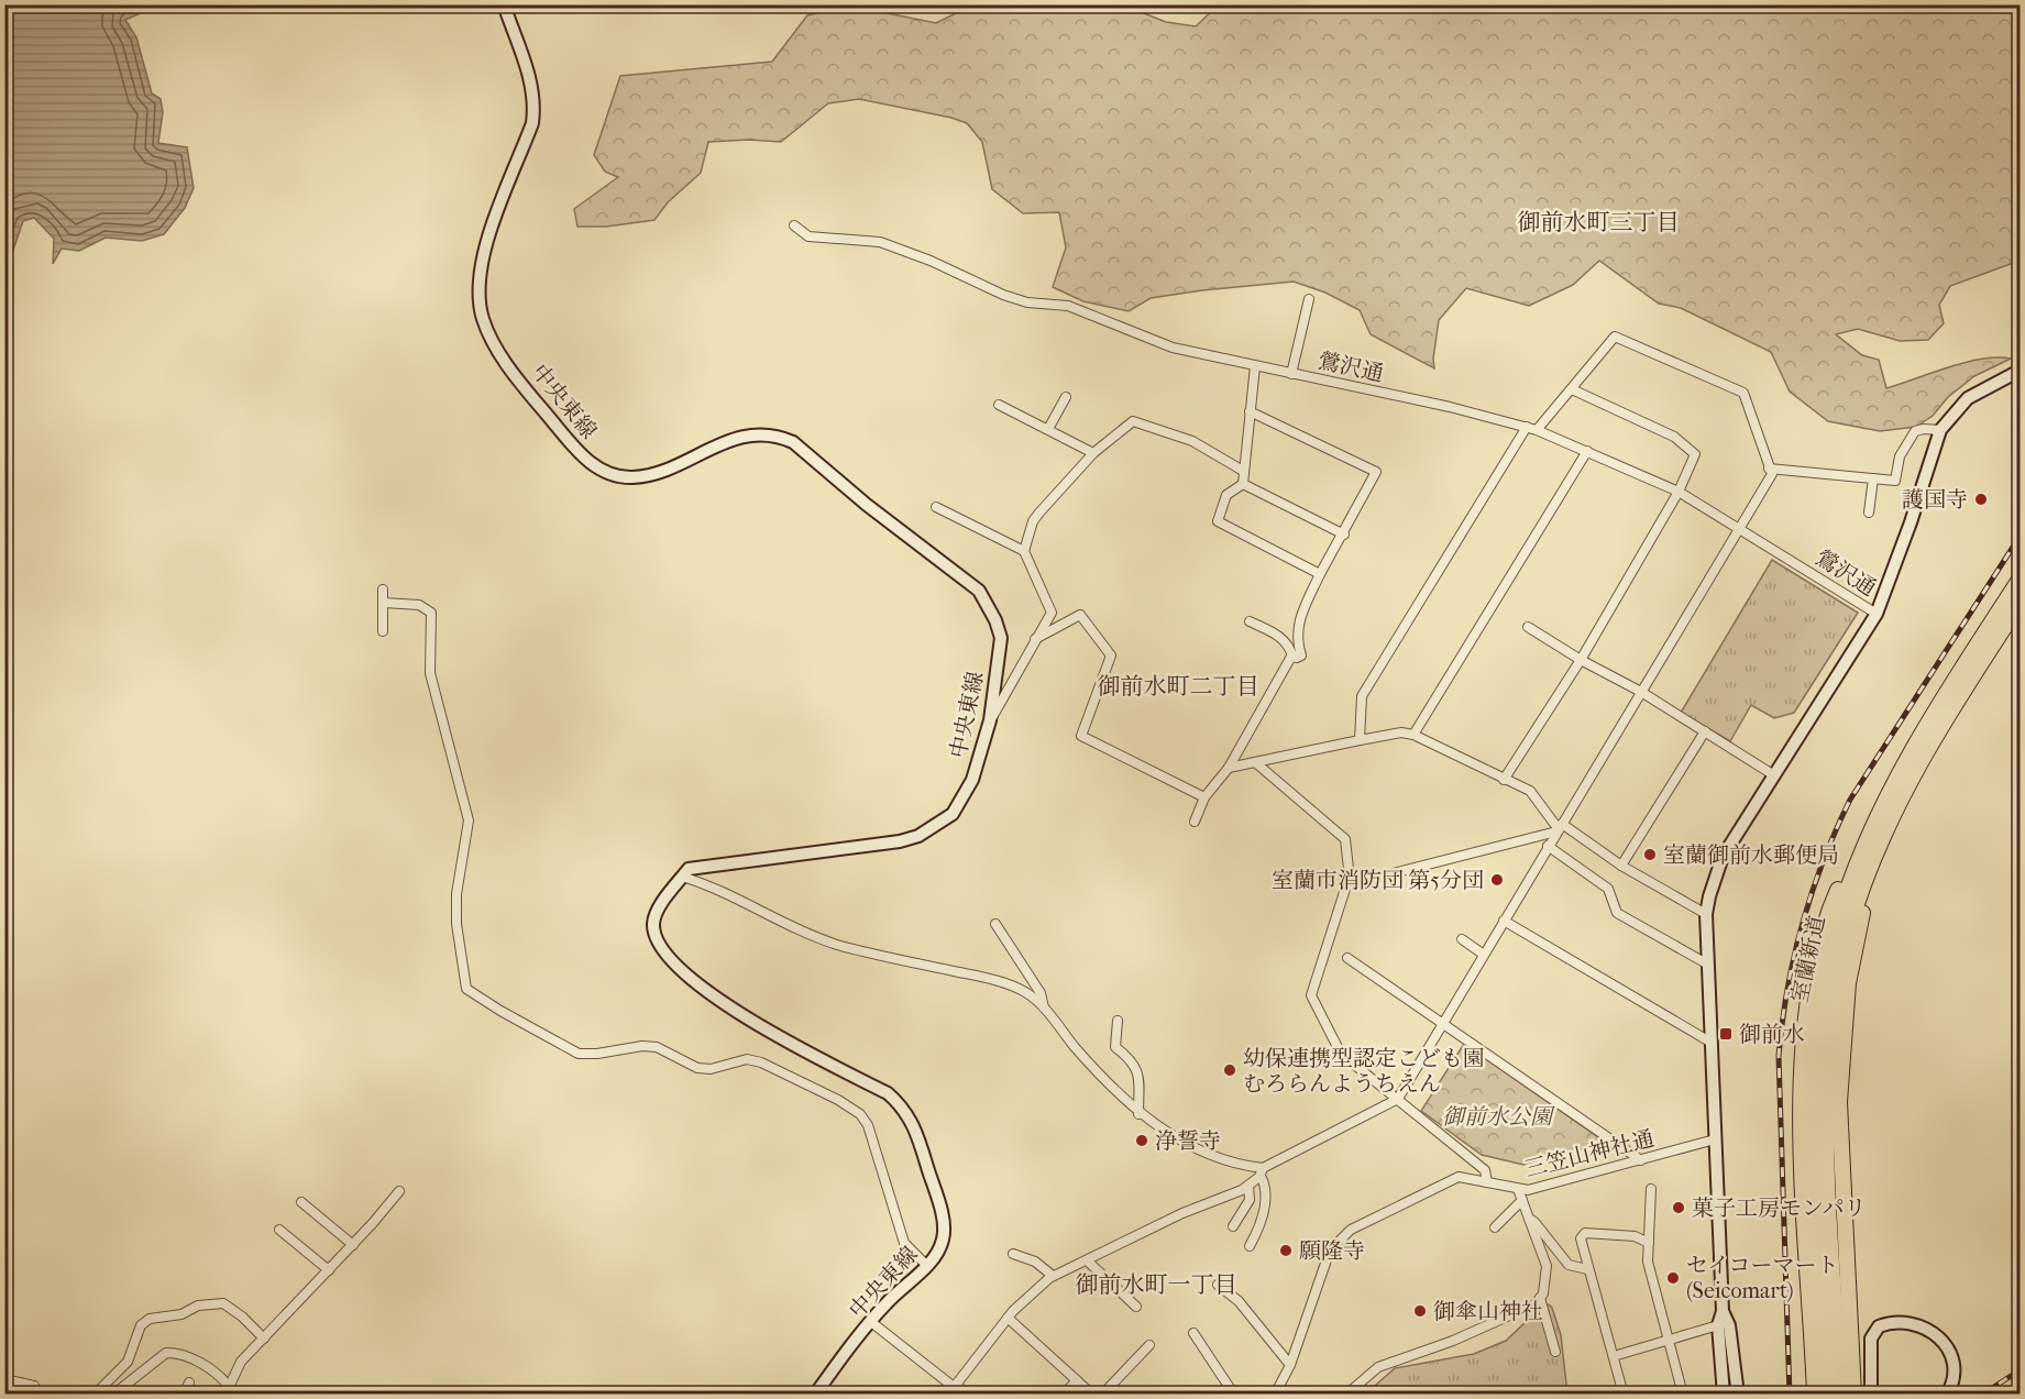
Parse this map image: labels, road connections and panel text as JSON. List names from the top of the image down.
{
  "streets": {
    "highway": ["室蘭新道"],
    "main road": ["中央東線"],
    "street": ["鶯沢通", "三笠山神社通"]
  },
  "districts": ["御前水町三丁目", "御前水町二丁目", "御前水町一丁目"],
  "parks": ["御前水公園"],
  "places": {
    "other": [
      "護国寺",
      "室蘭御前水郵便局",
      "室蘭市消防団 第5分団",
      "幼保連携型認定こども園 むろらんようちえん",
      "浄誓寺",
      "菓子工房モンパリ",
      "願隆寺",
      "セイコーマート (Seicomart)",
      "御傘山神社"
    ],
    "transit": ["御前水"]
  }
}
